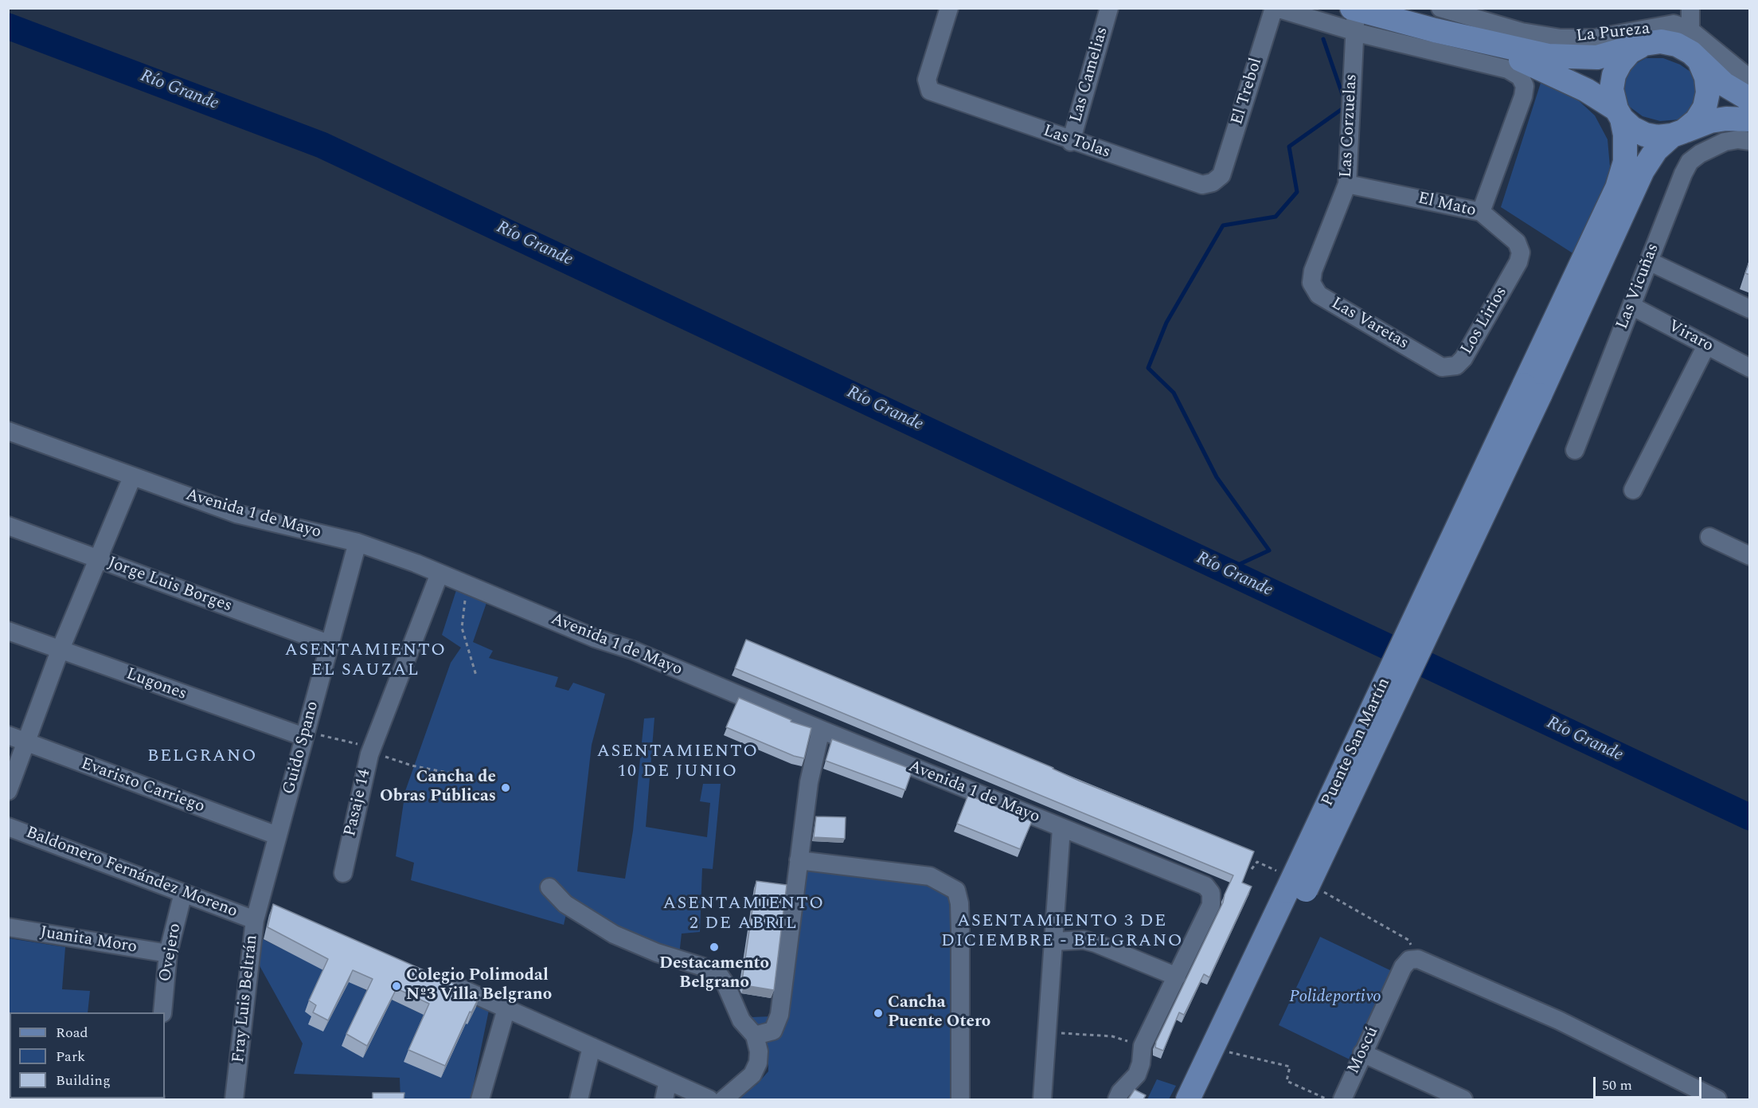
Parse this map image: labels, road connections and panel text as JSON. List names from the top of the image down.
{
  "streets": {
    "main road": ["Puente San Martín"],
    "street": [
      "La Pureza",
      "Las Camelias",
      "El Trebol",
      "Las Corzuelas",
      "Las Tolas",
      "El Mato",
      "Las Vicuñas",
      "Los Lirios",
      "Las Varetas",
      "Viraro",
      "Avenida 1 de Mayo",
      "Jorge Luis Borges",
      "Lugones",
      "Guido Spano",
      "Evaristo Carriego",
      "Pasaje 14",
      "Baldomero Fernández Moreno",
      "Juanita Moro",
      "Ovejero",
      "Fray Luis Beltrán",
      "Moscú"
    ]
  },
  "crossings": [
    ["Las Camelias", "Las Tolas"],
    ["El Trebol", "Las Tolas"],
    ["Las Corzuelas", "El Mato"],
    ["Las Corzuelas", "Las Varetas"],
    ["El Mato", "Los Lirios"],
    ["Las Vicuñas", "Viraro"],
    ["Los Lirios", "Las Varetas"],
    ["Avenida 1 de Mayo", "Guido Spano"],
    ["Avenida 1 de Mayo", "Pasaje 14"],
    ["Jorge Luis Borges", "Guido Spano"],
    ["Lugones", "Guido Spano"],
    ["Guido Spano", "Evaristo Carriego"],
    ["Guido Spano", "Fray Luis Beltrán"],
    ["Baldomero Fernández Moreno", "Ovejero"],
    ["Baldomero Fernández Moreno", "Fray Luis Beltrán"],
    ["Juanita Moro", "Ovejero"]
  ],
  "districts": [
    "ASENTAMIENTO EL SAUZAL",
    "ASENTAMIENTO 10 DE JUNIO",
    "BELGRANO",
    "ASENTAMIENTO 2 DE ABRIL",
    "ASENTAMIENTO 3 DE DICIEMBRE - BELGRANO"
  ],
  "water": ["Río Grande"],
  "parks": ["Polideportivo"],
  "places": [
    "Cancha de Obras Públicas",
    "Destacamento Belgrano",
    "Colegio Polimodal Nº3 Villa Belgrano",
    "Cancha Puente Otero"
  ],
  "legend": ["Road", "Park", "Building"],
  "scale_bar": "50 m"
}
